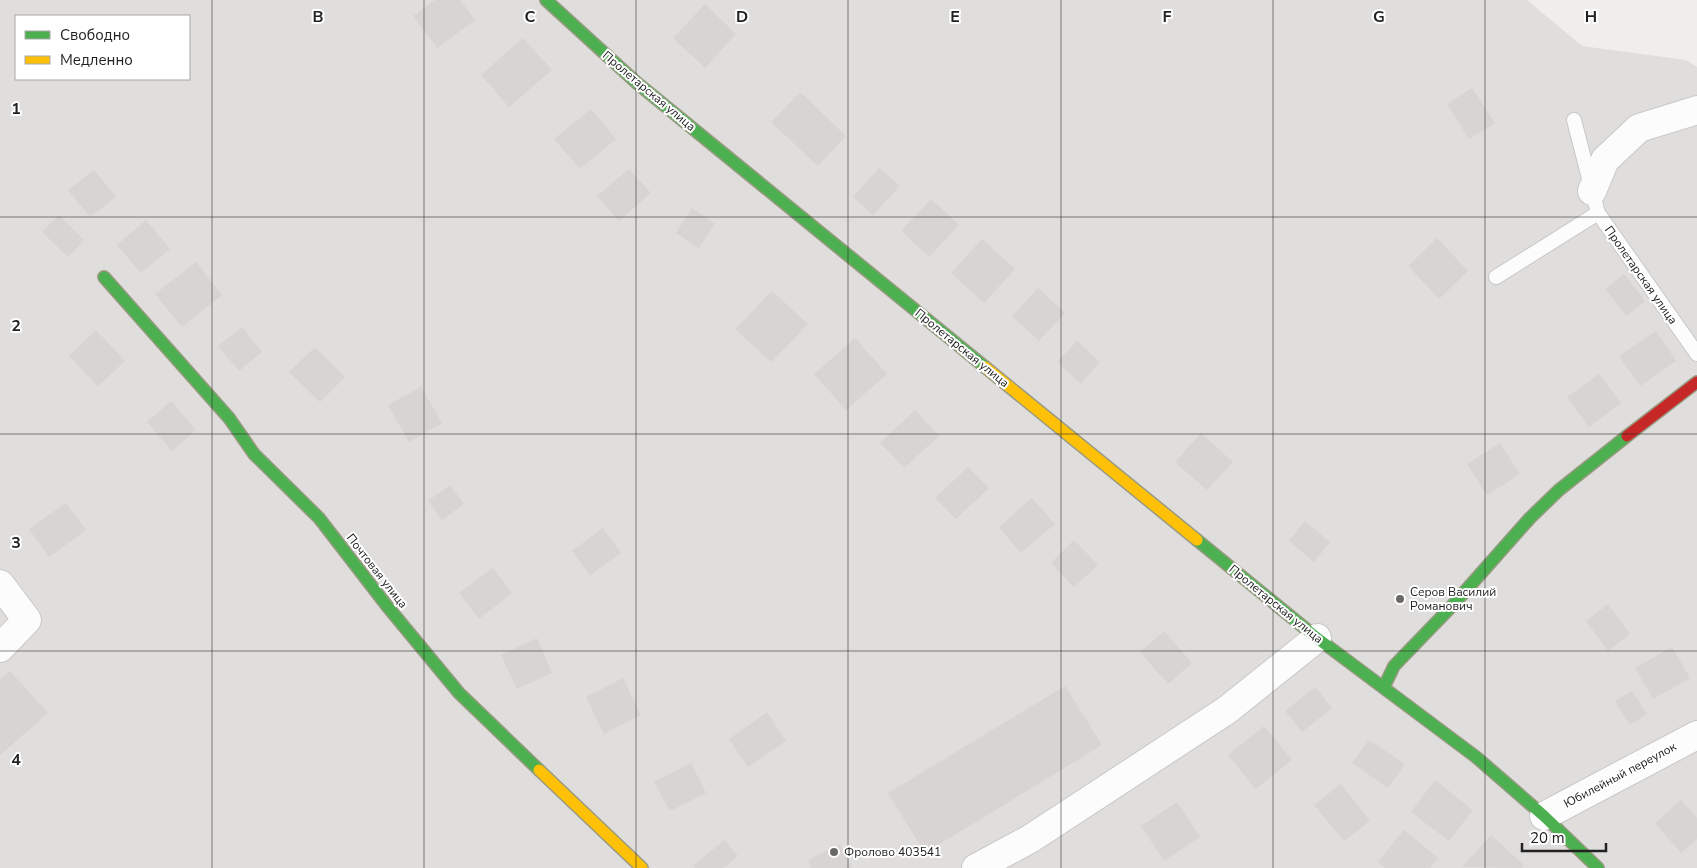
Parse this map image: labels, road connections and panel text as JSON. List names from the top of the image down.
{
  "streets": {
    "street": ["Пролетарская улица", "Почтовая улица", "Юбилейный переулок"]
  },
  "crossings": [
    ["Пролетарская улица", "Юбилейный переулок"]
  ],
  "places": ["Серов Василий Романович", "Фролово 403541"],
  "legend": ["Свободно", "Медленно"],
  "scale_bar": "20 m",
  "grid": {
    "columns": [
      "B",
      "C",
      "D",
      "E",
      "F",
      "G",
      "H"
    ],
    "rows": [
      "1",
      "2",
      "3",
      "4"
    ]
  }
}
